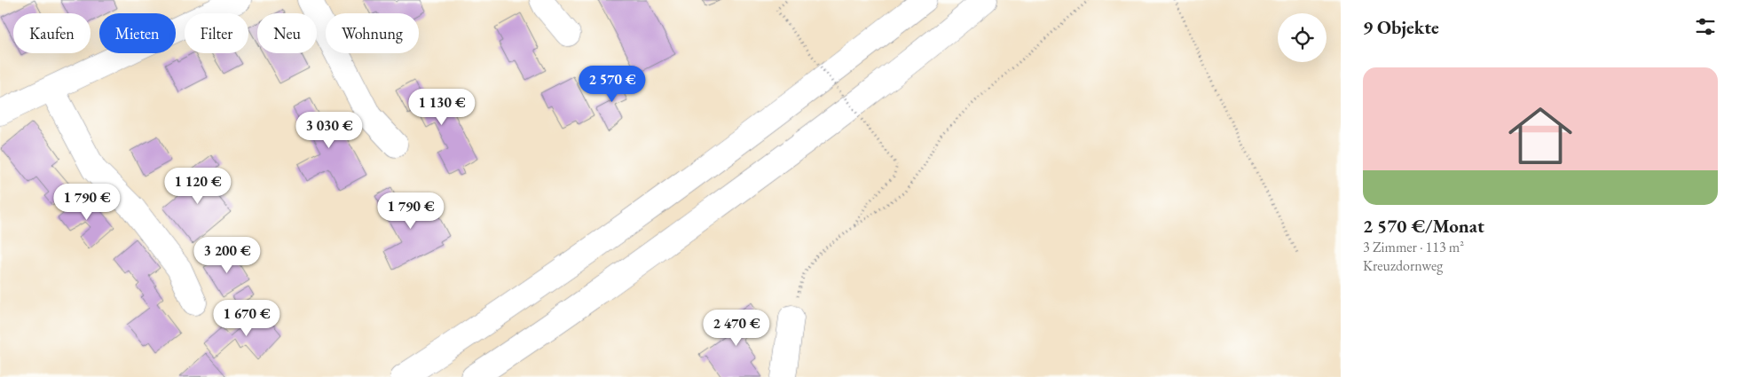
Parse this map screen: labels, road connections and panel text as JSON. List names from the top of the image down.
{
  "page": {
    "heading": "9 Objekte",
    "chip": [
      "Kaufen",
      "Mieten",
      "Filter",
      "Neu",
      "Wohnung"
    ],
    "list": [
      {
        "name": "2 570 €/Monat",
        "note": "3 Zimmer · 113 m² · Kreuzdornweg"
      }
    ],
    "price": [
      "2 570 €",
      "1 130 €",
      "3 030 €",
      "1 120 €",
      "1 790 €",
      "1 790 €",
      "3 200 €",
      "1 670 €",
      "2 470 €"
    ]
  }
}
